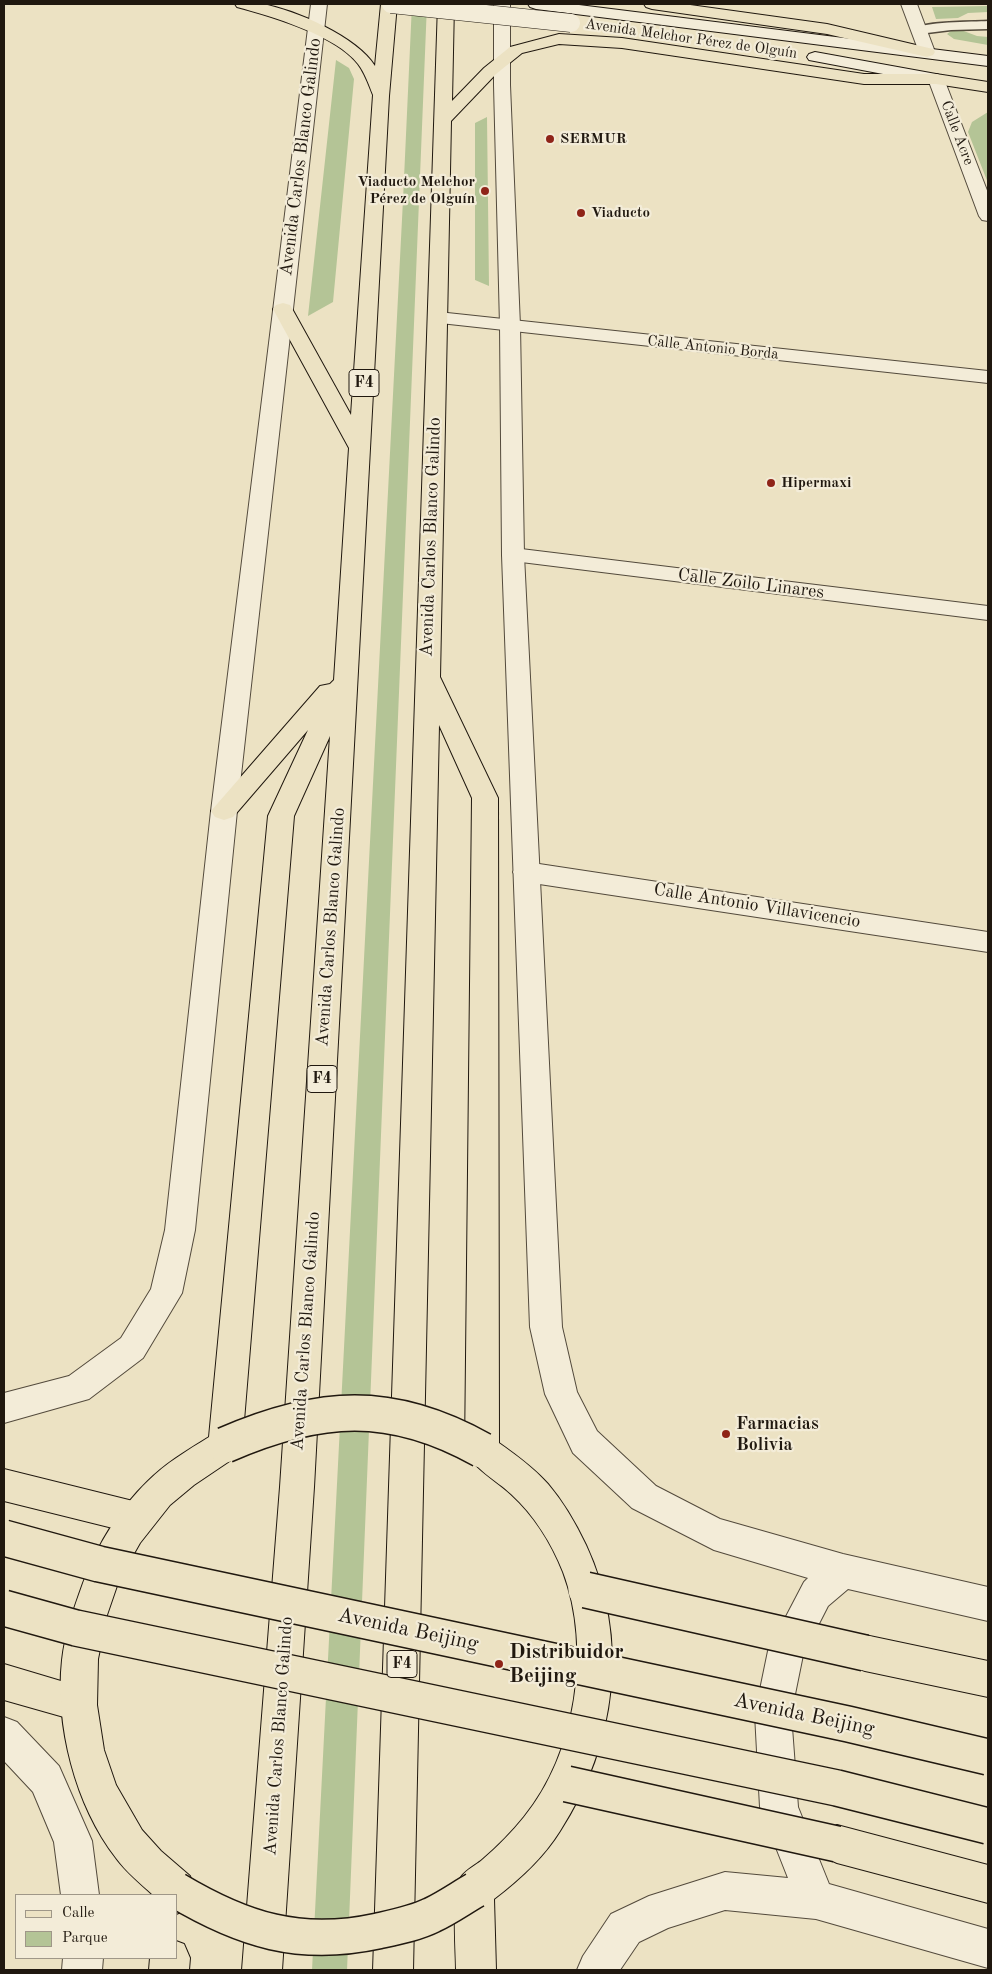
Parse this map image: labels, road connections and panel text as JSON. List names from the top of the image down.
{
  "streets": {
    "main road": [
      "Avenida Melchor Pérez de Olguín",
      "Avenida Carlos Blanco Galindo",
      "F4",
      "Avenida Beijing"
    ],
    "street": [
      "Calle Acre",
      "Calle Antonio Borda",
      "Calle Zoilo Linares",
      "Calle Antonio Villavicencio"
    ]
  },
  "crossings": [
    ["Avenida Melchor Pérez de Olguín", "Calle Acre"],
    ["Avenida Melchor Pérez de Olguín", "Avenida Carlos Blanco Galindo"],
    ["Avenida Carlos Blanco Galindo", "Calle Antonio Borda"]
  ],
  "places": [
    "SERMUR",
    "Viaducto Melchor Pérez de Olguín",
    "Viaducto",
    "Hipermaxi",
    "Farmacias Bolivia",
    "Distribuidor Beijing"
  ],
  "legend": ["Calle", "Parque"]
}
